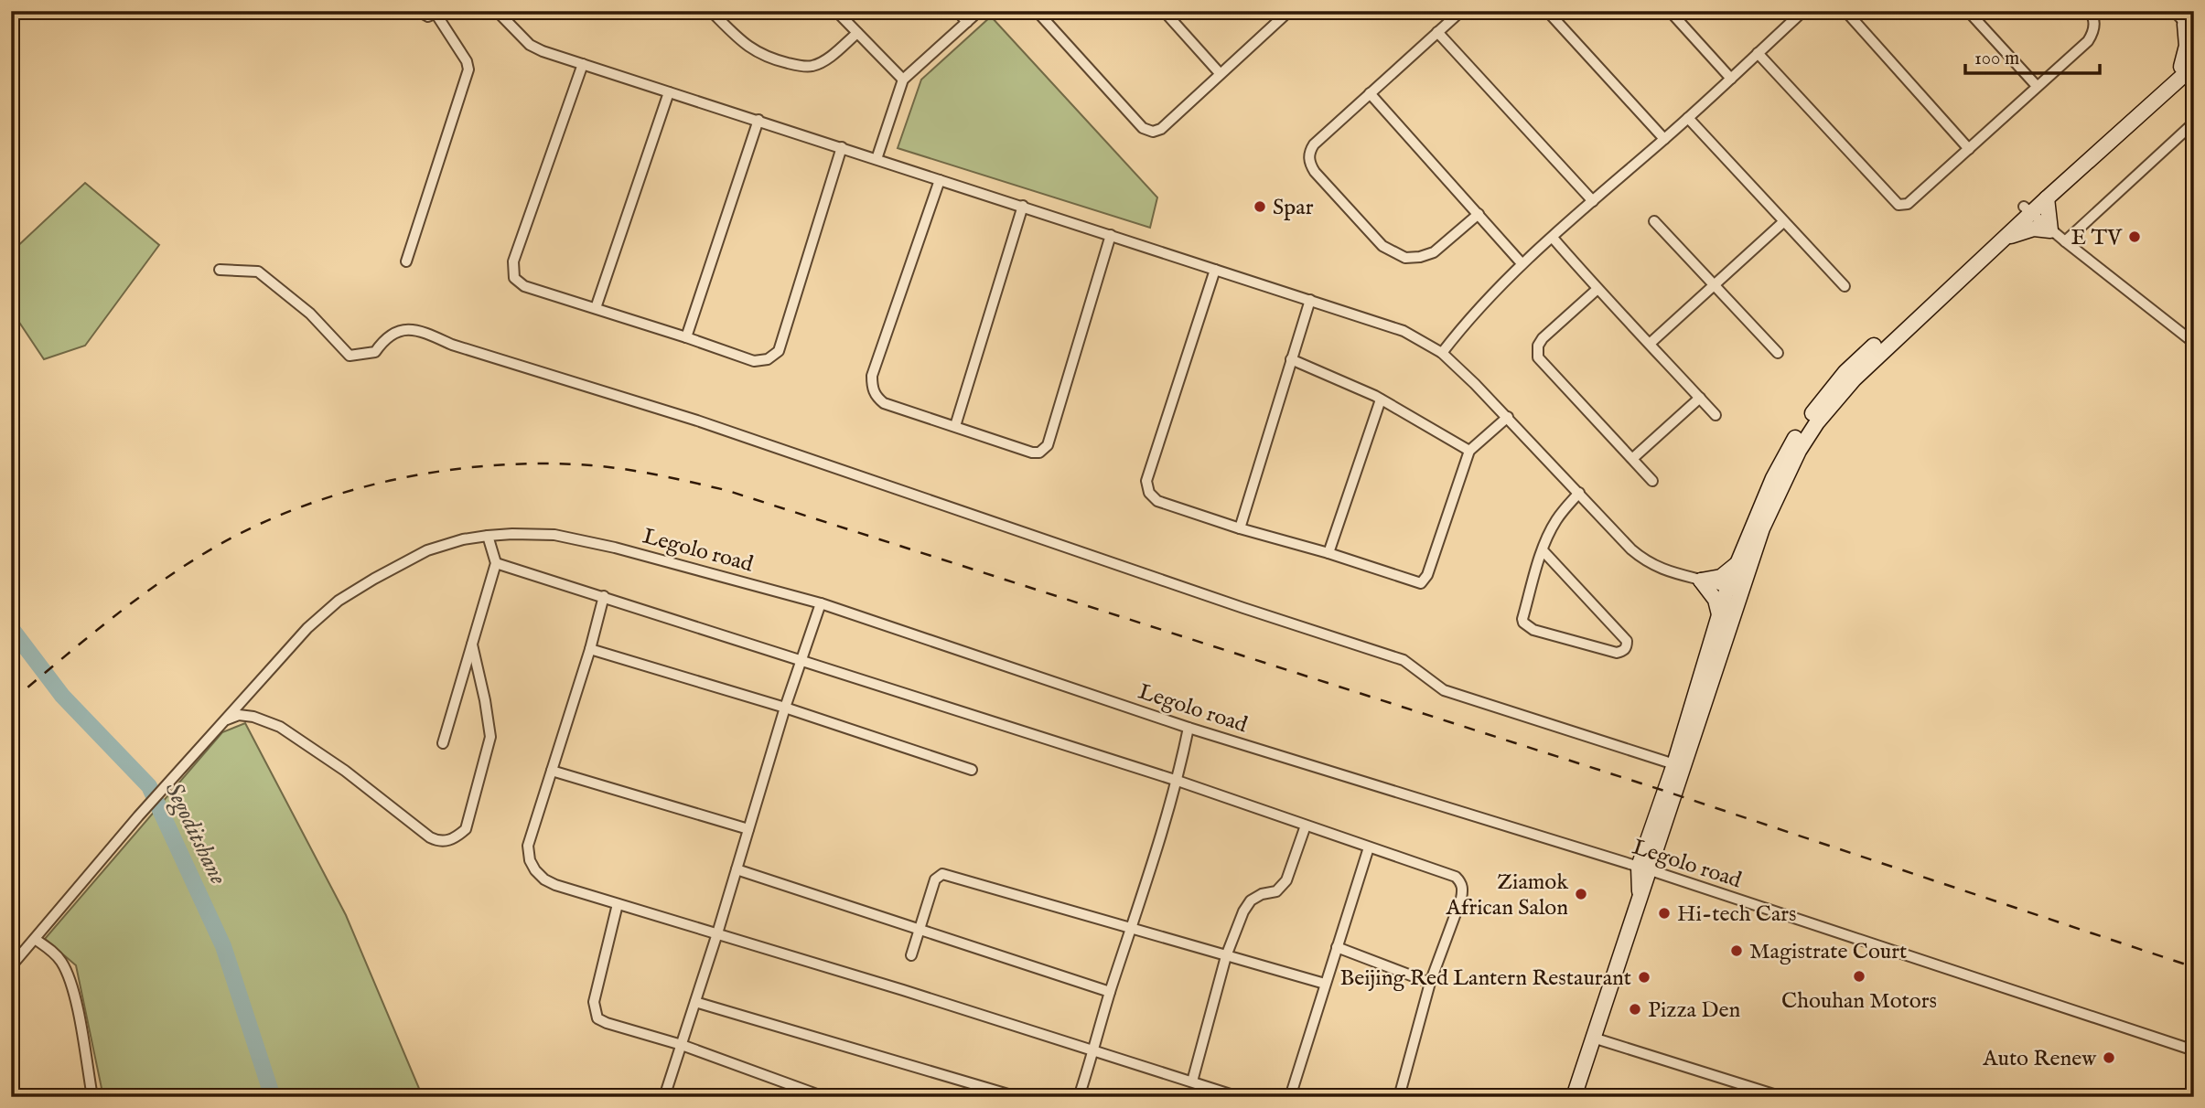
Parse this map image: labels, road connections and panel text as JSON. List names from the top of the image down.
{
  "streets": {
    "street": ["Legolo road"]
  },
  "water": ["Segoditshane"],
  "places": [
    "Spar",
    "E TV",
    "Ziamok African Salon",
    "Hi-tech Cars",
    "Magistrate Court",
    "Chouhan Motors",
    "Beijing Red Lantern Restaurant",
    "Pizza Den",
    "Auto Renew"
  ],
  "scale_bar": "100 m"
}
